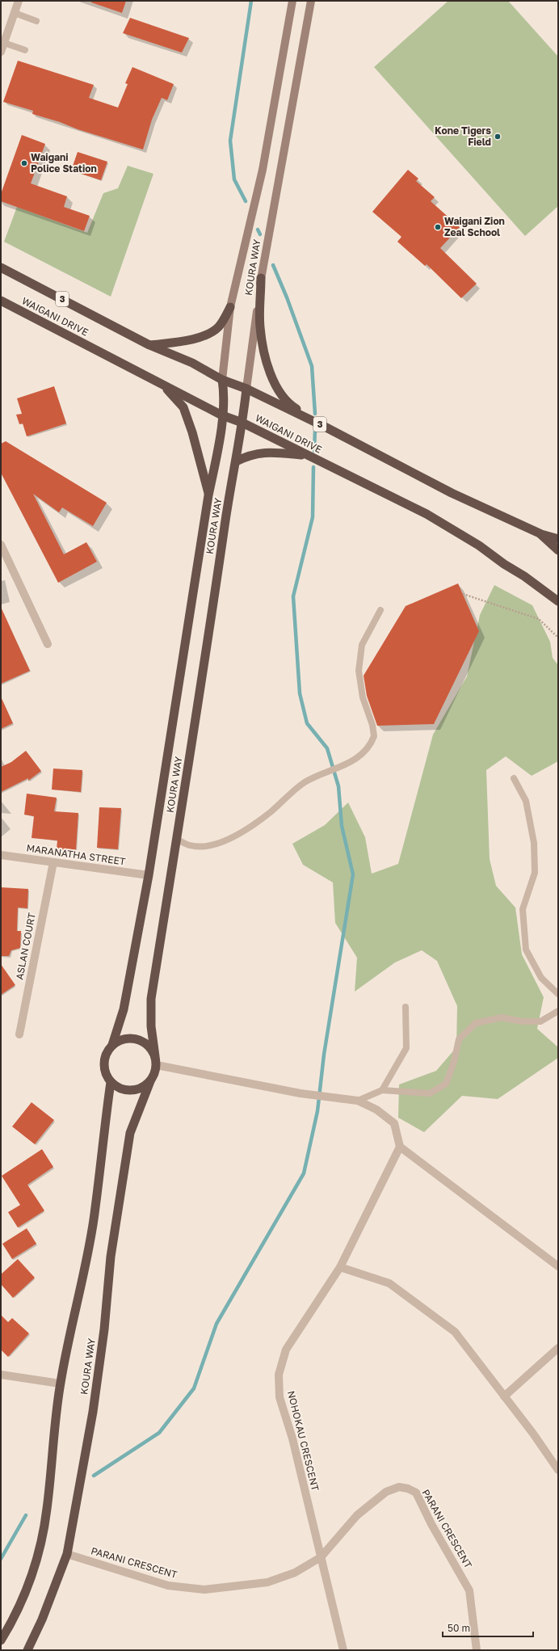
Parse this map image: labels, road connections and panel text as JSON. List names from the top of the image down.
{
  "streets": {
    "highway": ["KOURA WAY", "3", "WAIGANI DRIVE"],
    "street": [
      "MARANATHA STREET",
      "ASLAN COURT",
      "NOHOKAU CRESCENT",
      "PARANI CRESCENT"
    ]
  },
  "crossings": [
    ["KOURA WAY", "WAIGANI DRIVE"],
    ["KOURA WAY", "MARANATHA STREET"],
    ["KOURA WAY", "PARANI CRESCENT"],
    ["MARANATHA STREET", "ASLAN COURT"],
    ["NOHOKAU CRESCENT", "PARANI CRESCENT"]
  ],
  "places": ["Kone Tigers Field", "Waigani Police Station", "Waigani Zion Zeal School"],
  "scale_bar": "50 m"
}
